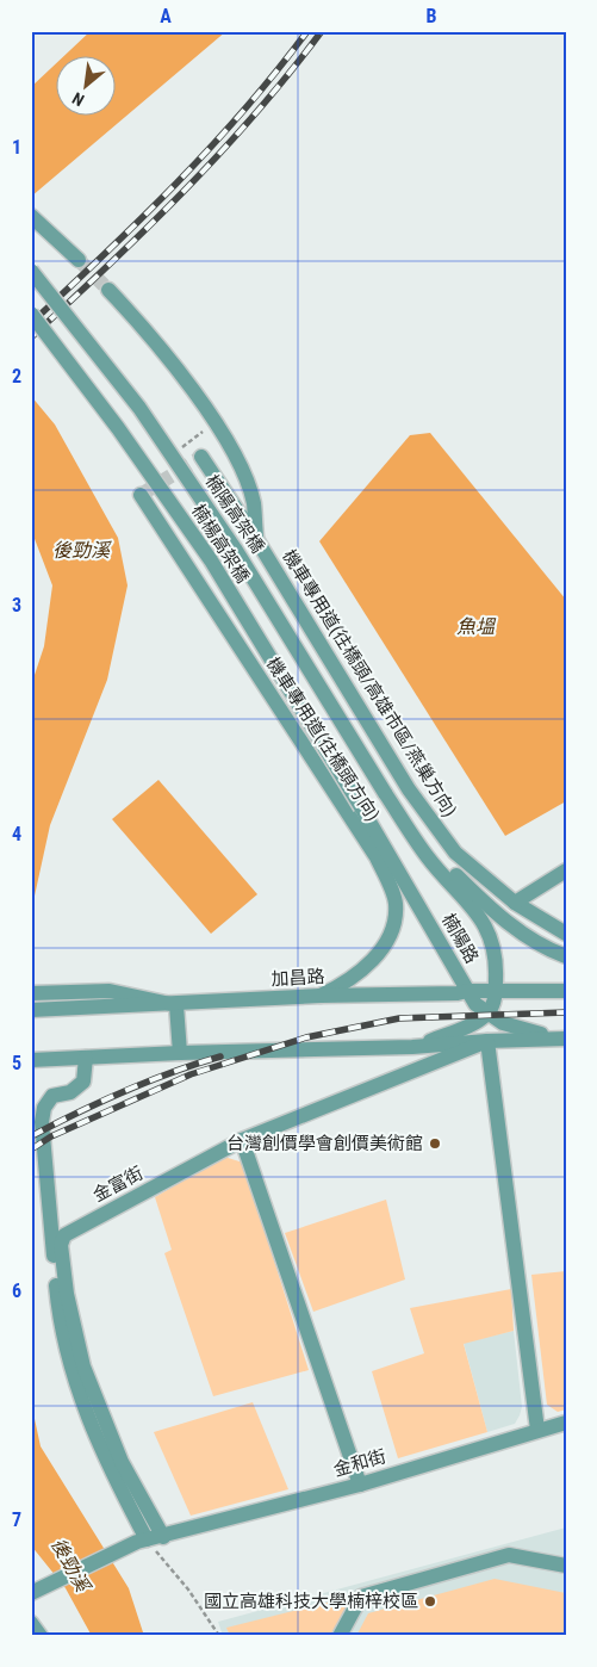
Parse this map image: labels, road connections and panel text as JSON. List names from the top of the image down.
{
  "streets": {
    "street": [
      "楠陽高架橋",
      "楠楊高架橋",
      "機車專用道(往橋頭/高雄市區/燕巢方向)",
      "機車專用道(往橋頭方向)",
      "楠陽路",
      "加昌路",
      "金富街",
      "金和街"
    ]
  },
  "crossings": [
    ["楠楊高架橋", "楠陽路"],
    ["楠陽路", "加昌路"],
    ["金富街", "金和街"]
  ],
  "water": ["後勁溪", "魚塭"],
  "places": ["台灣創價學會創價美術館", "國立高雄科技大學楠梓校區"],
  "north": "bottom left",
  "grid": {
    "columns": ["A", "B"],
    "rows": [
      "1",
      "2",
      "3",
      "4",
      "5",
      "6",
      "7"
    ]
  }
}
